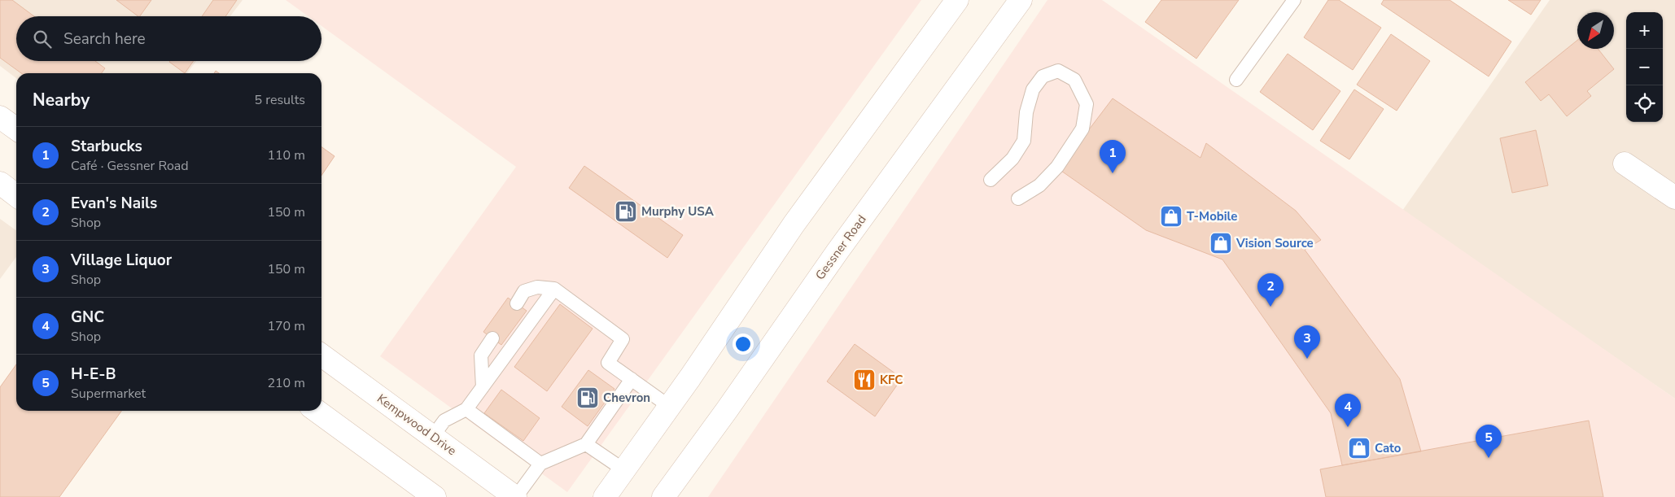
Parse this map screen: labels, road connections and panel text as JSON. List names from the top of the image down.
{
  "streets": {
    "main road": ["Gessner Road", "Kempwood Drive"]
  },
  "places": {
    "fuel station": ["Murphy USA", "Chevron"],
    "shop": ["T-Mobile", "Vision Source", "Cato"],
    "restaurant": ["KFC"]
  },
  "north": "bottom left",
  "page": {
    "map_buttons": ["+", "−"],
    "search": "Search here",
    "heading": ["Nearby", "5 results"],
    "list": [
      {
        "mark": "1",
        "name": "Starbucks",
        "note": "Café · Gessner Road",
        "value": "110 m"
      },
      {
        "mark": "2",
        "name": "Evan's Nails",
        "note": "Shop",
        "value": "150 m"
      },
      {
        "mark": "3",
        "name": "Village Liquor",
        "note": "Shop",
        "value": "150 m"
      },
      {
        "mark": "4",
        "name": "GNC",
        "note": "Shop",
        "value": "170 m"
      },
      {
        "mark": "5",
        "name": "H-E-B",
        "note": "Supermarket",
        "value": "210 m"
      }
    ],
    "pins": [
      "1",
      "2",
      "3",
      "4",
      "5"
    ]
  }
}
